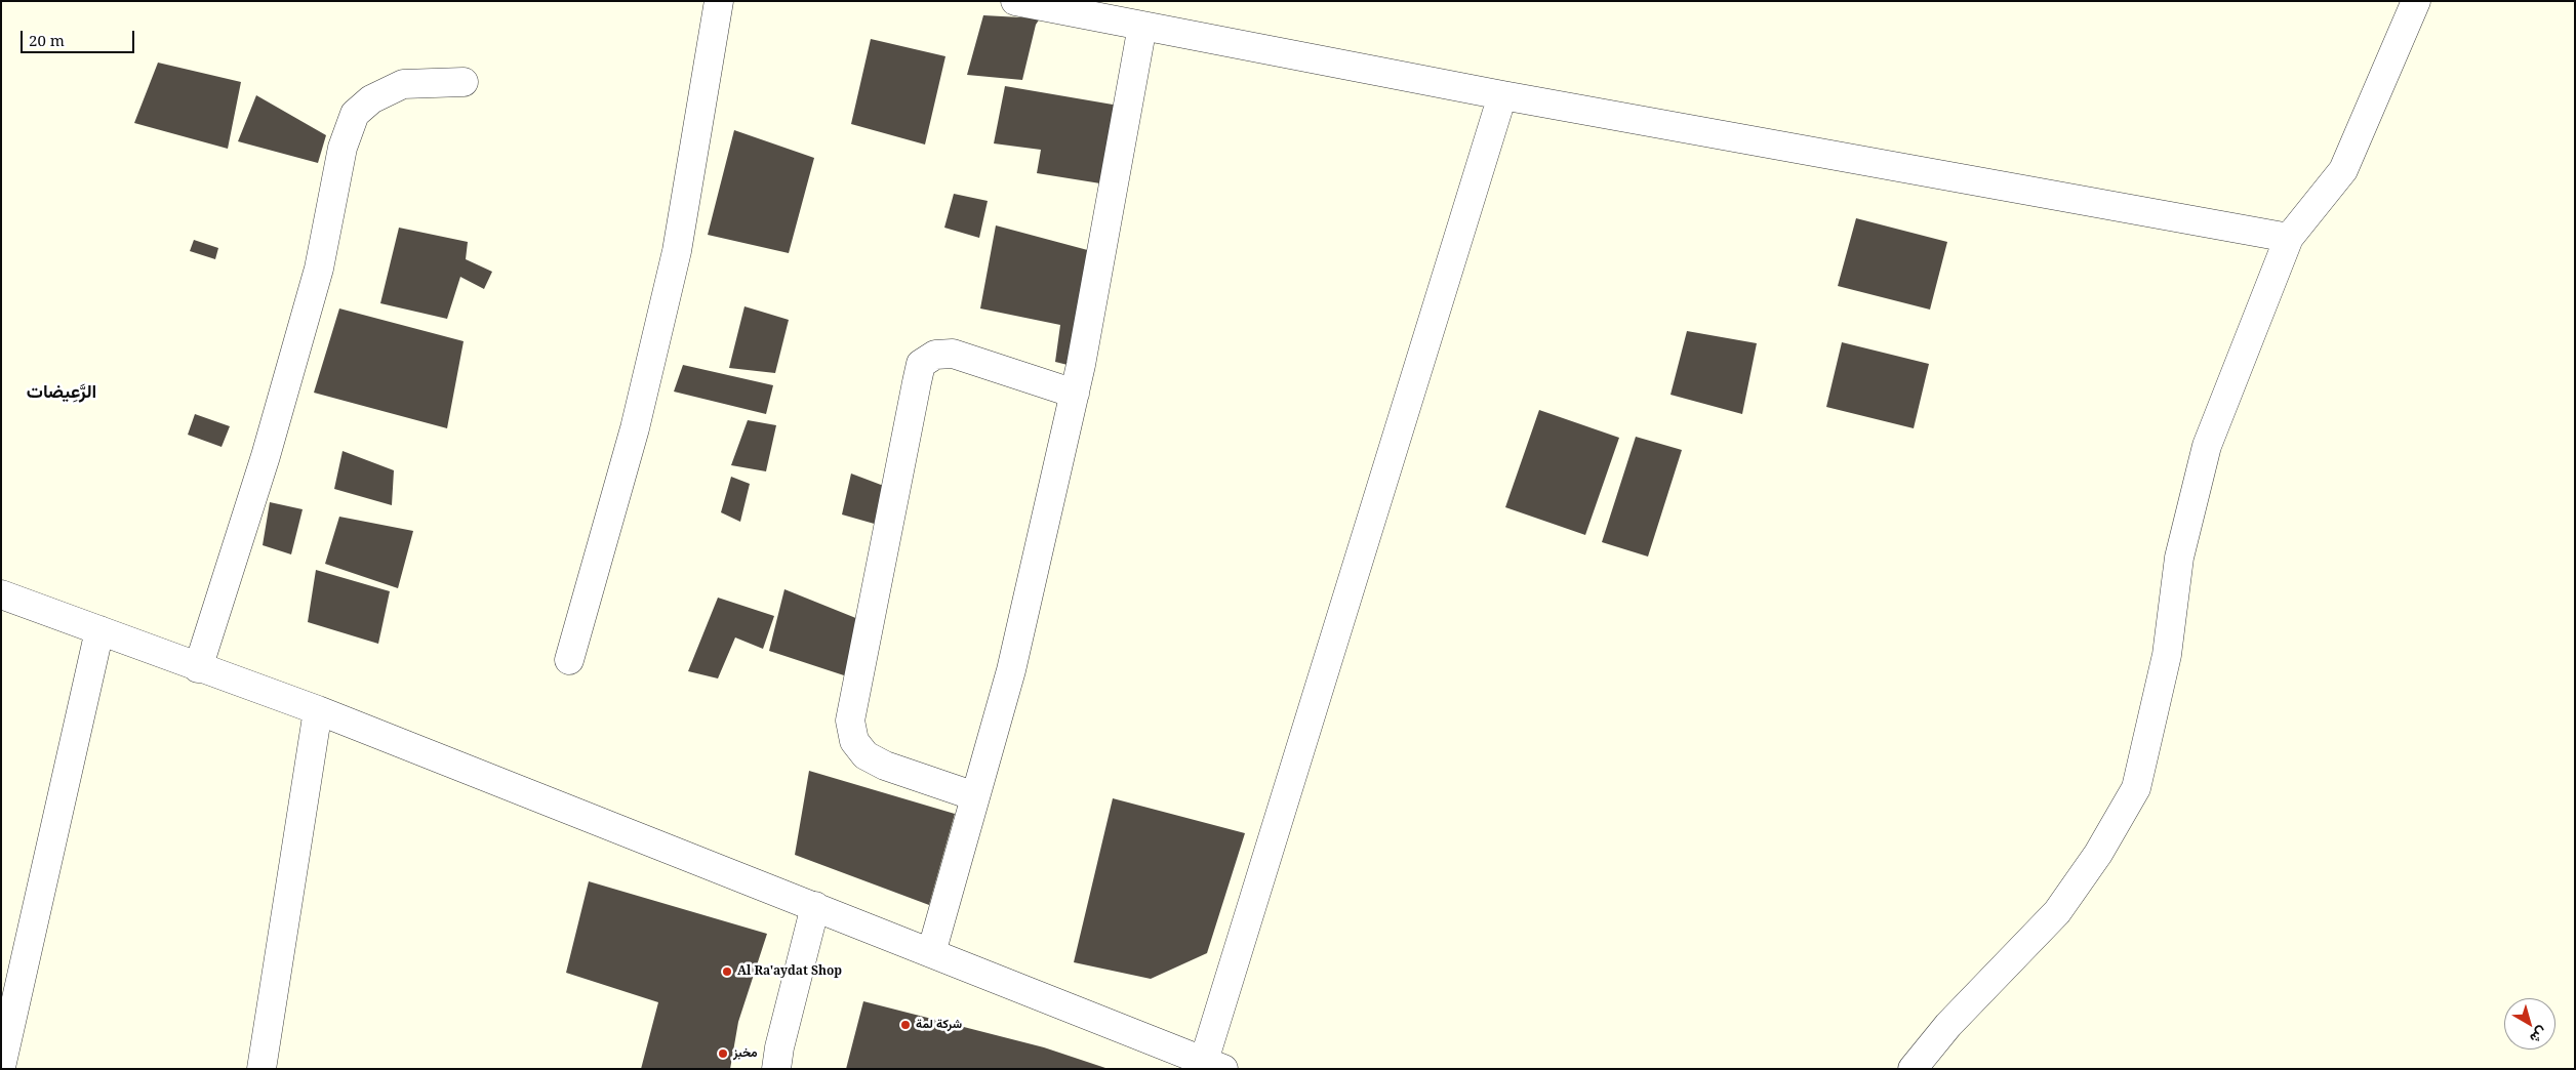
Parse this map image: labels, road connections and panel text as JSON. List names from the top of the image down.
{
  "districts": ["الرَّعِيضات"],
  "places": ["Al Ra'aydat Shop", "شركة لمة", "مخبز"],
  "scale_bar": "20 m",
  "north": "bottom right"
}
